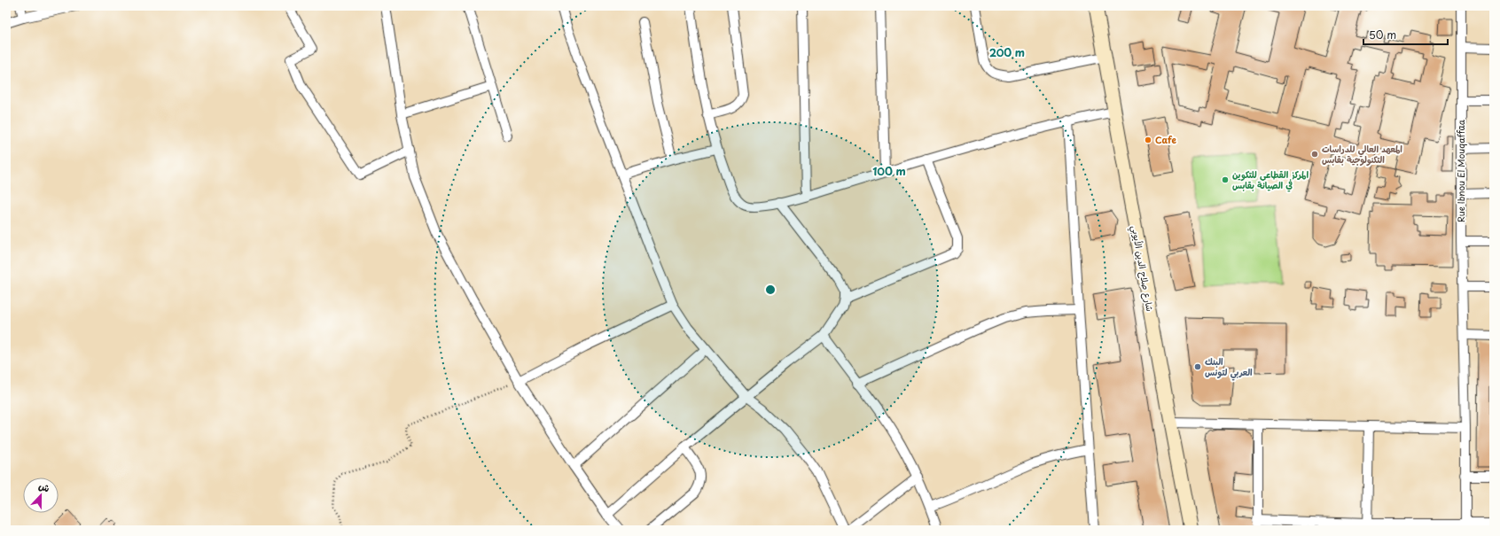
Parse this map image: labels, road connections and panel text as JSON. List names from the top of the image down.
{
  "streets": {
    "main road": ["شارع صلاح الدين الأيوبي"],
    "street": ["Rue Ibnou El Mouqaffaa"]
  },
  "places": [
    "Cafe",
    "المعهد العالي للدراسات التكنولوجية بقابس",
    "المركز القطاعى للتكوين في الصيانة بقابس",
    "البنك العربي لتونس"
  ],
  "scale_bar": "50 m",
  "north": "top",
  "rings": ["200 m", "100 m"]
}
